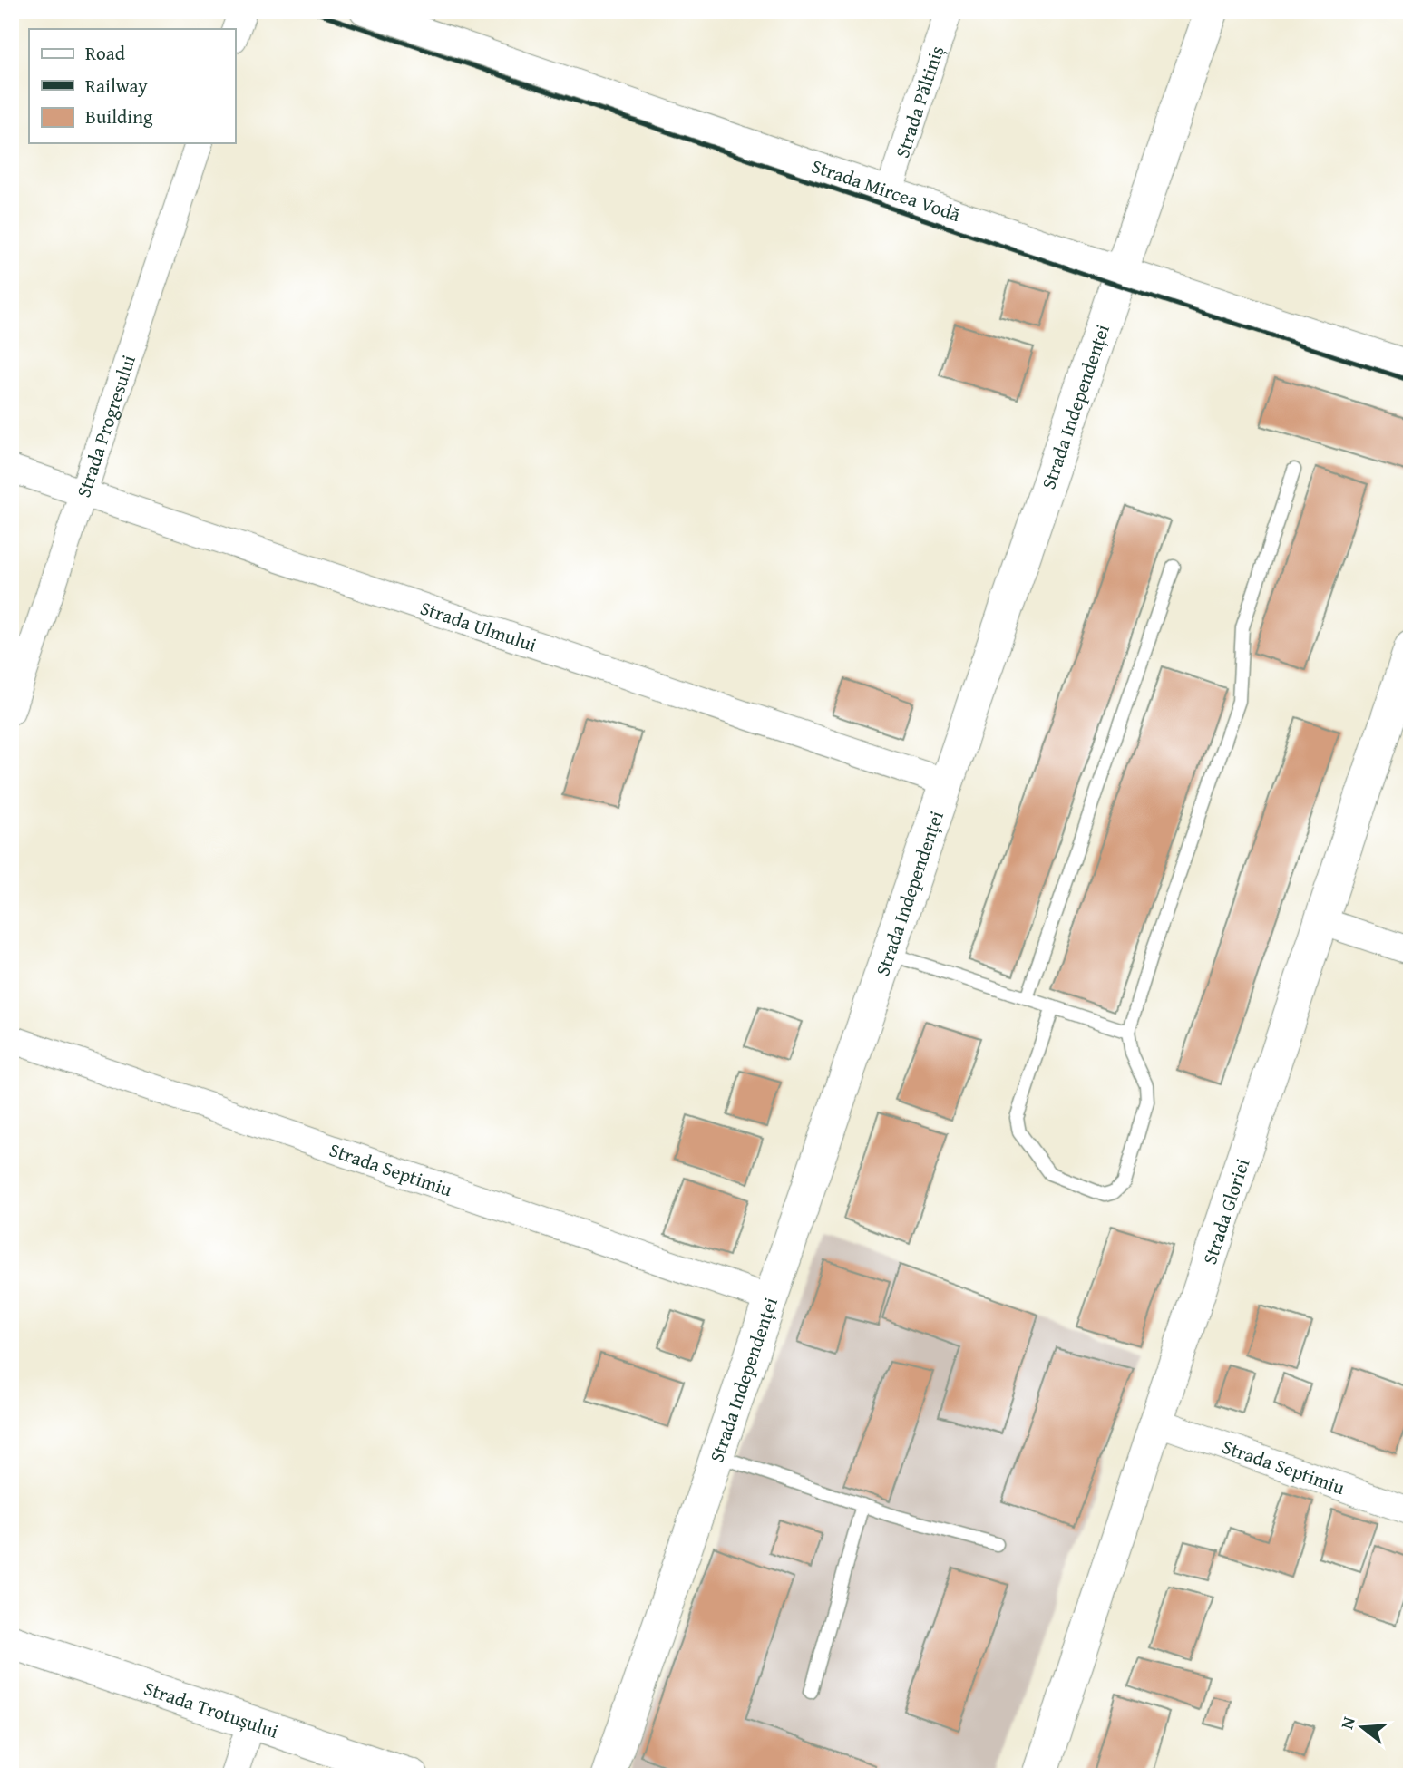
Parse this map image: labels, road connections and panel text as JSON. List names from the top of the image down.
{
  "streets": {
    "street": [
      "Strada Păltiniș",
      "Strada Mircea Vodă",
      "Strada Independenței",
      "Strada Progresului",
      "Strada Ulmului",
      "Strada Septimiu",
      "Strada Gloriei",
      "Strada Trotușului"
    ]
  },
  "crossings": [
    ["Strada Păltiniș", "Strada Mircea Vodă"],
    ["Strada Mircea Vodă", "Strada Independenței"],
    ["Strada Independenței", "Strada Ulmului"],
    ["Strada Independenței", "Strada Septimiu"],
    ["Strada Progresului", "Strada Ulmului"],
    ["Strada Septimiu", "Strada Gloriei"]
  ],
  "legend": ["Road", "Railway", "Building"],
  "north": "left"
}
